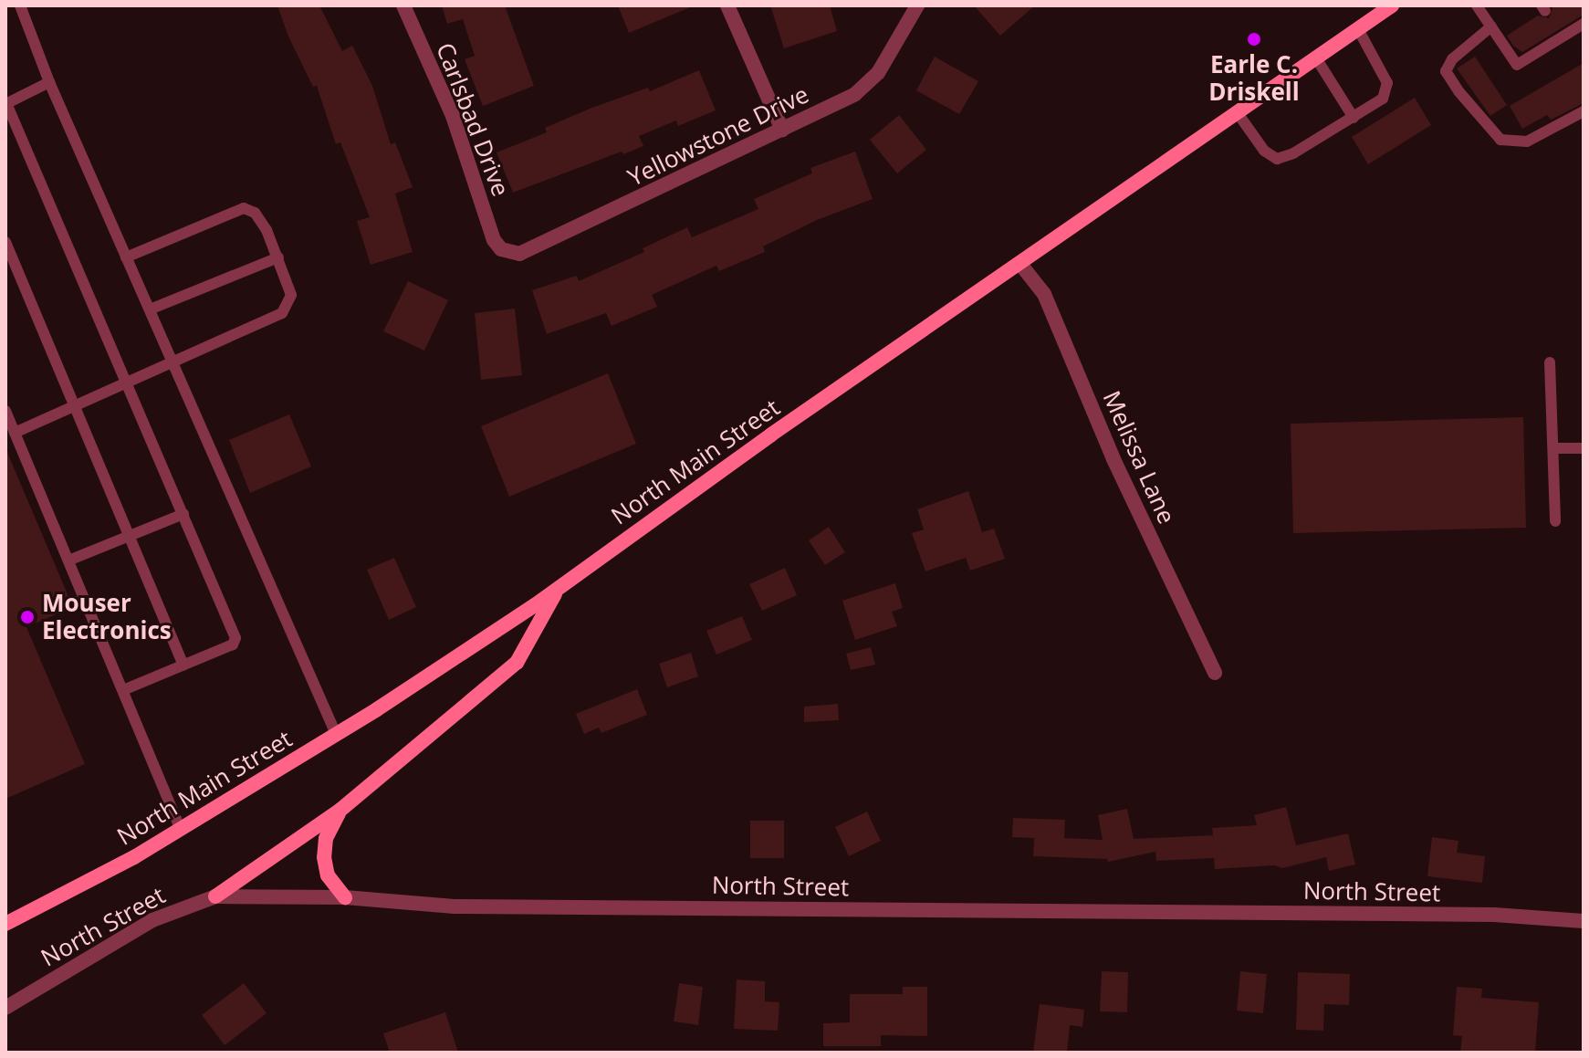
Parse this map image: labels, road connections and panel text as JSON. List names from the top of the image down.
{
  "streets": {
    "main road": ["North Main Street"],
    "street": [
      "Carlsbad Drive",
      "Yellowstone Drive",
      "Melissa Lane",
      "North Street"
    ]
  },
  "crossings": [
    ["Carlsbad Drive", "Yellowstone Drive"],
    ["Melissa Lane", "North Main Street"]
  ],
  "places": ["Earle C. Driskell", "Mouser Electronics"]
}
